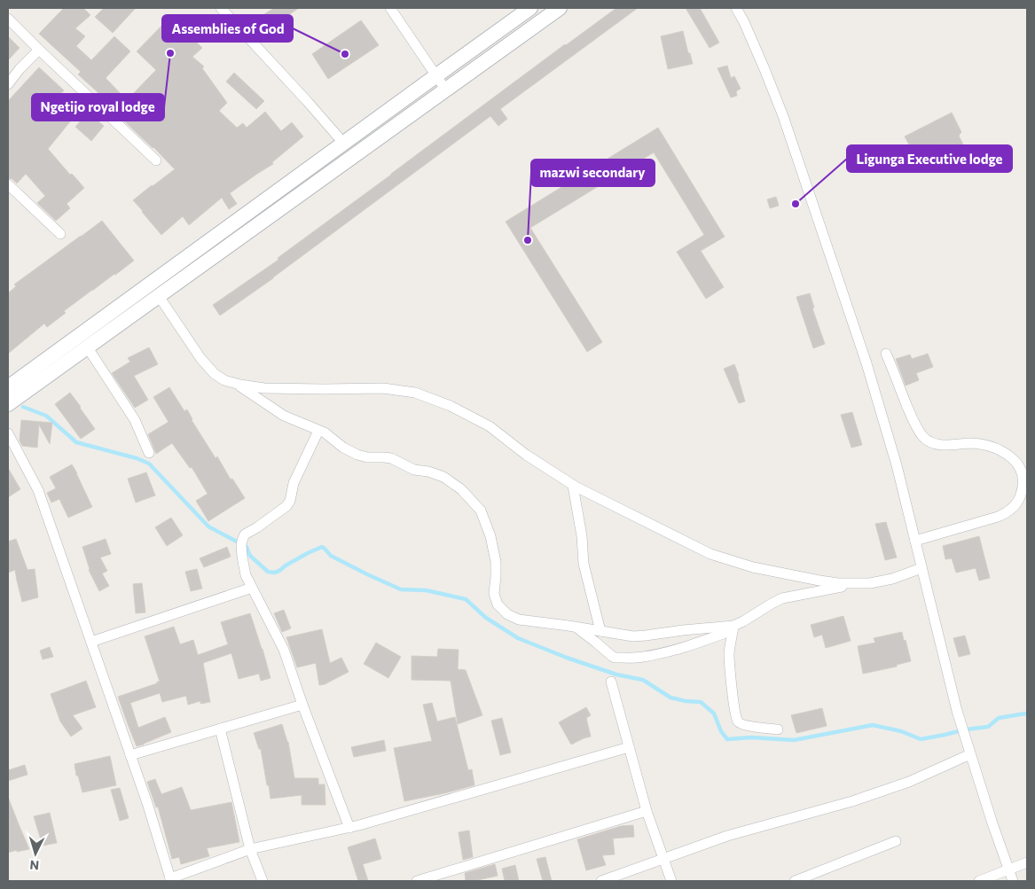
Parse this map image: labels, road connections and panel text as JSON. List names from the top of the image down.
{
  "places": [
    "Ngetijo royal lodge",
    "Assemblies of God",
    "Ligunga Executive lodge",
    "mazwi secondary"
  ],
  "north": "bottom"
}
